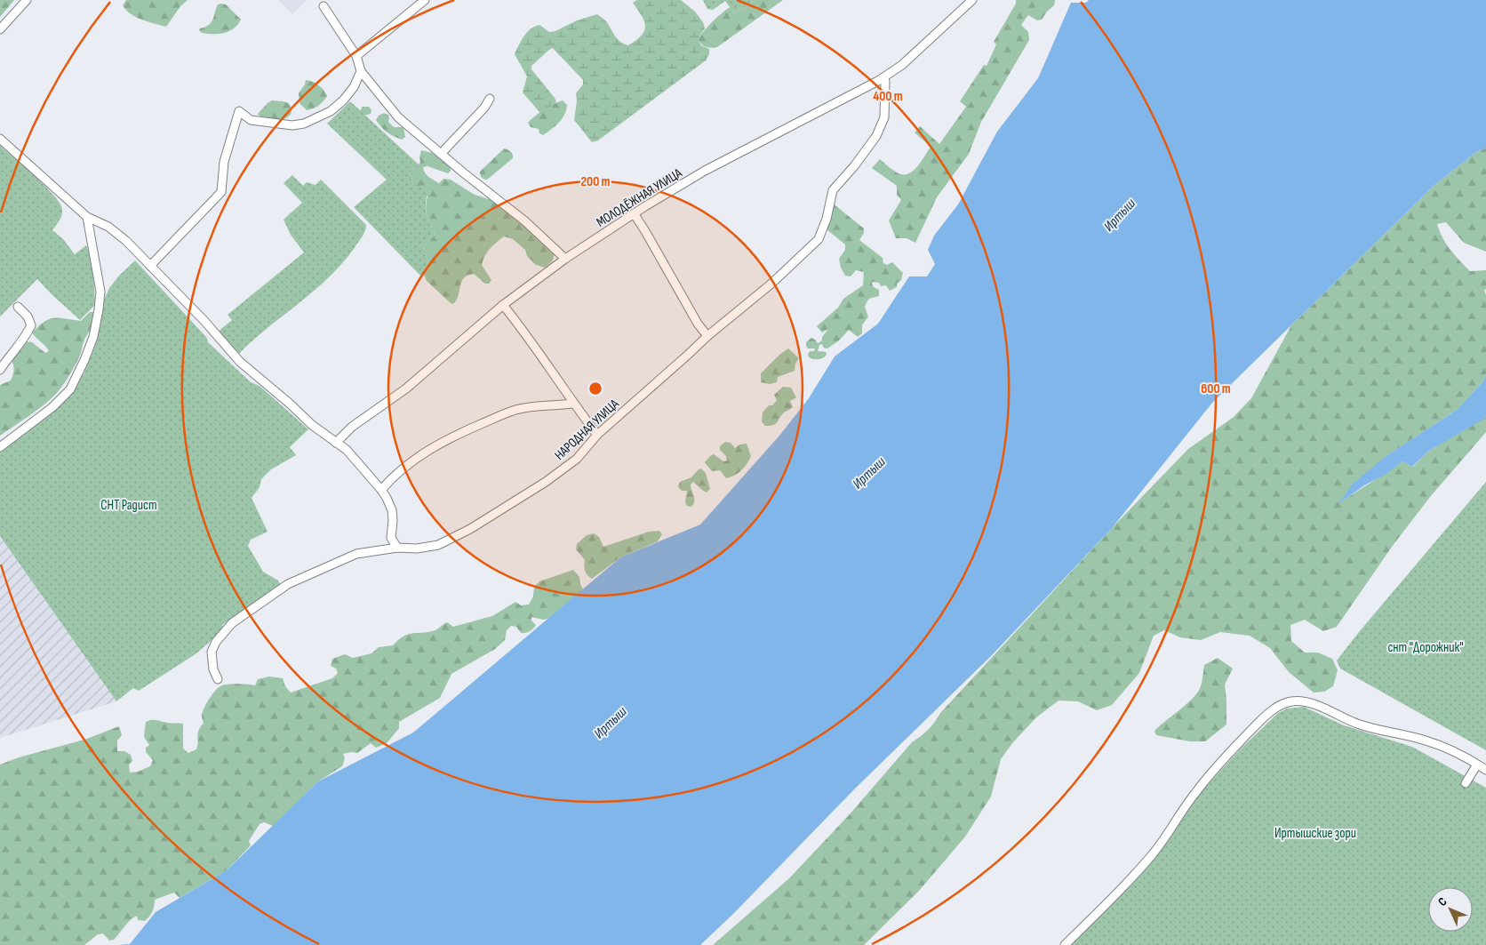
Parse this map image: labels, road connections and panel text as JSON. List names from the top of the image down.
{
  "streets": {
    "street": ["МОЛОДЁЖНАЯ УЛИЦА", "НАРОДНАЯ УЛИЦА"]
  },
  "crossings": [
    ["МОЛОДЁЖНАЯ УЛИЦА", "НАРОДНАЯ УЛИЦА"]
  ],
  "water": ["Иртыш"],
  "parks": ["СНТ Радист", "снт \"Дорожник\"", "Иртышские зори"],
  "north": "top left",
  "rings": ["400 m", "200 m", "600 m"]
}
